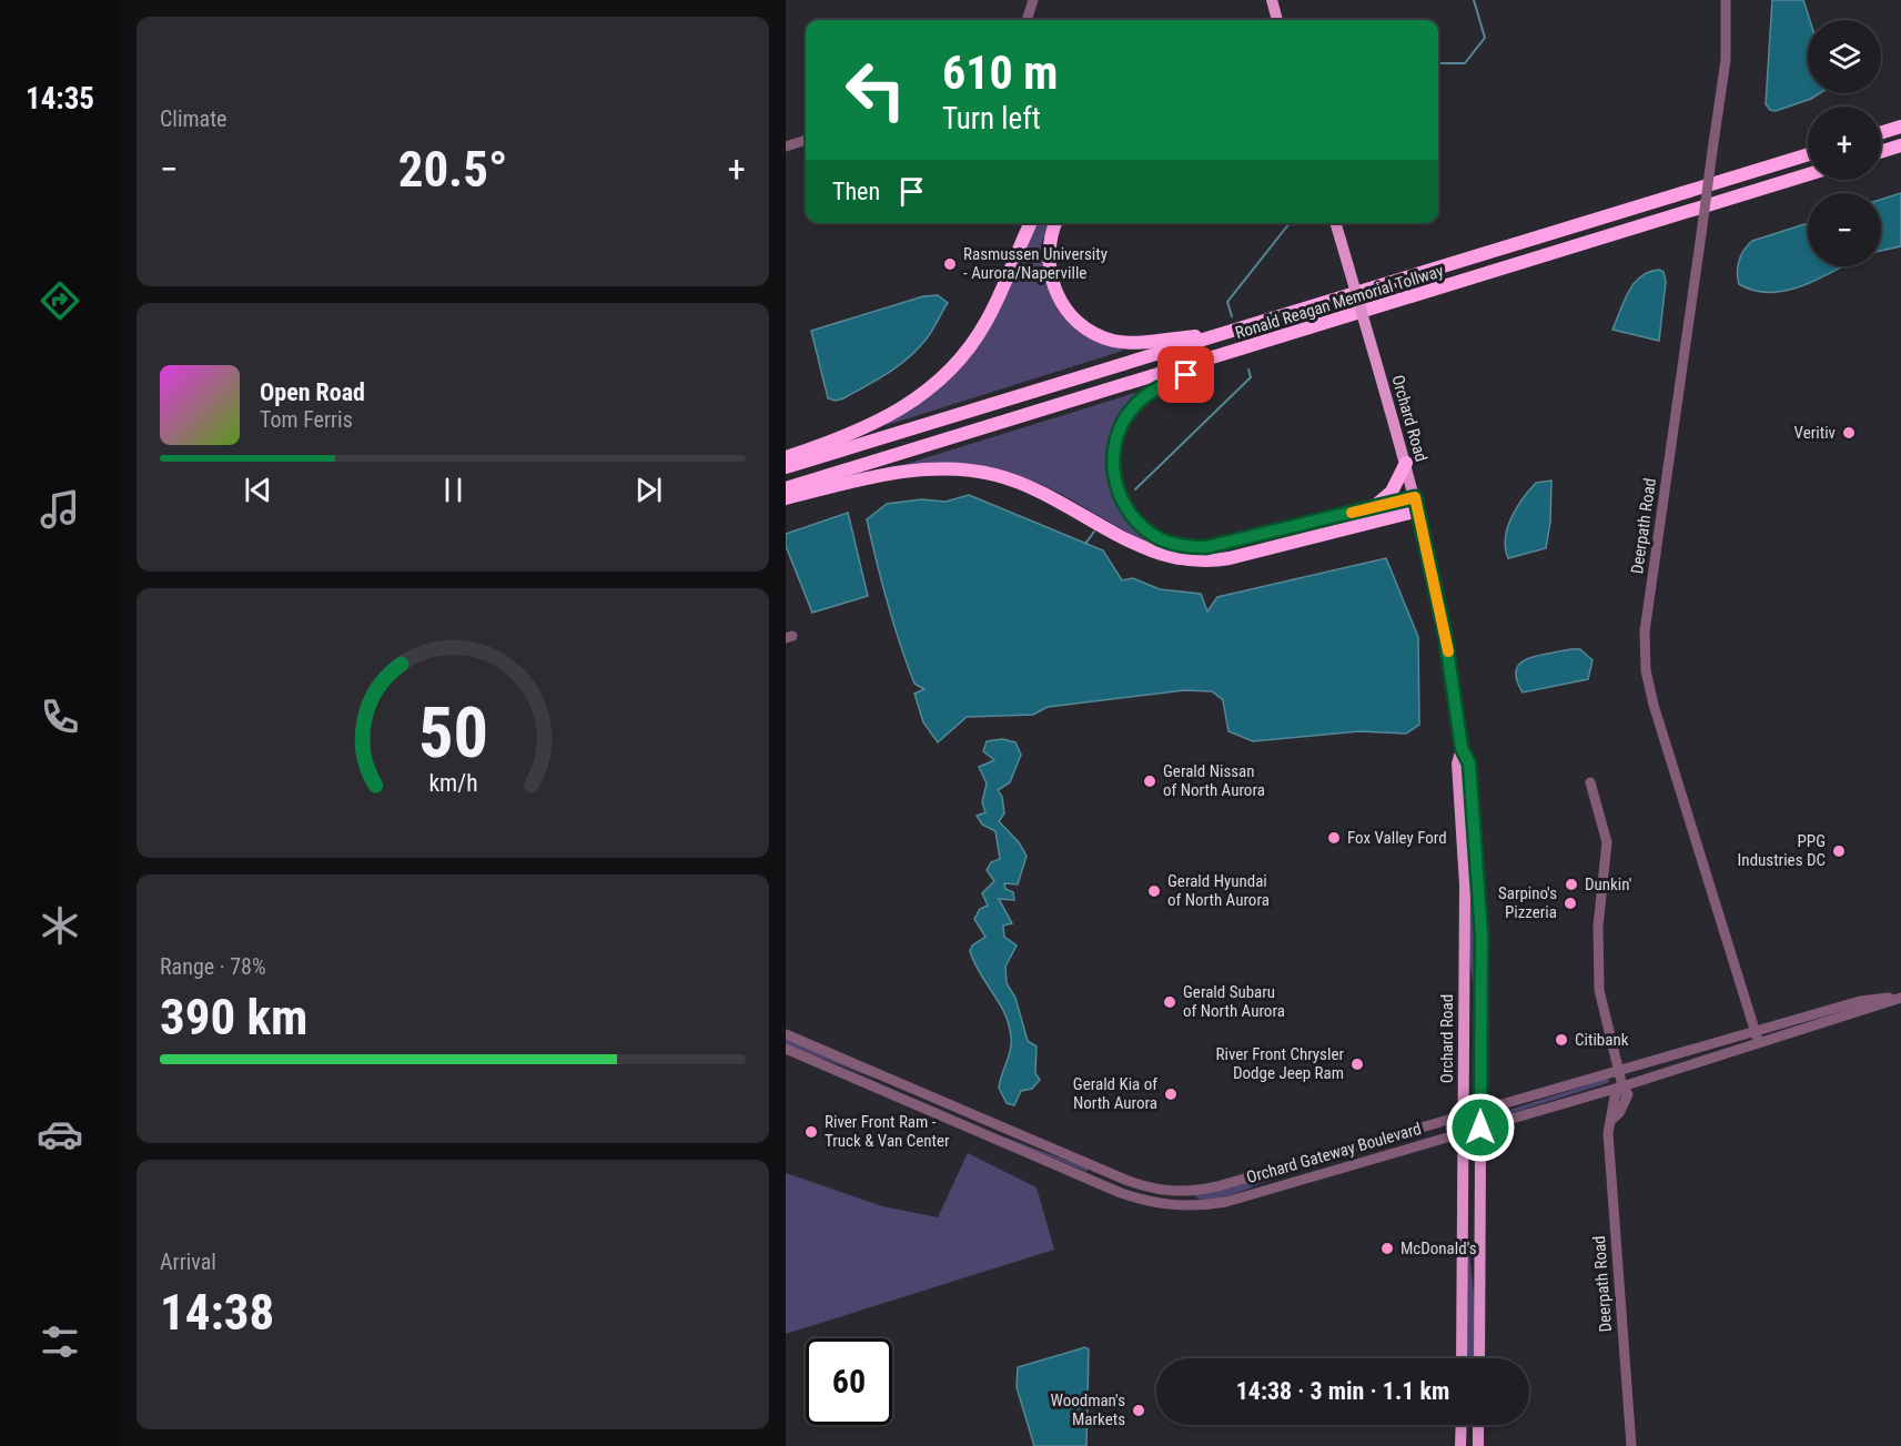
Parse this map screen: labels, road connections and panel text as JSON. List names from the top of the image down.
{
  "streets": {
    "highway": ["Ronald Reagan Memorial Tollway"],
    "main road": ["Orchard Road"],
    "street": ["Deerpath Road", "Orchard Gateway Boulevard"]
  },
  "crossings": [
    ["Orchard Road", "Orchard Gateway Boulevard"],
    ["Deerpath Road", "Orchard Gateway Boulevard"]
  ],
  "places": [
    "Rasmussen University - Aurora/Naperville",
    "Veritiv",
    "Gerald Nissan of North Aurora",
    "Fox Valley Ford",
    "PPG Industries DC",
    "Dunkin'",
    "Gerald Hyundai of North Aurora",
    "Sarpino's Pizzeria",
    "Gerald Subaru of North Aurora",
    "Citibank",
    "River Front Chrysler Dodge Jeep Ram",
    "Gerald Kia of North Aurora",
    "River Front Ram - Truck & Van Center",
    "McDonald's",
    "Woodman's Markets"
  ],
  "page": {
    "tabs": "14:35",
    "tile": [
      "Climate",
      ["Range · 78%", "390 km"],
      ["Arrival", "14:38"]
    ],
    "map_buttons": ["+", "−"],
    "turn": ["610 m", "Turn left"],
    "heat": ["−", "20.5°", "+"],
    "then": "Then",
    "song": ["Open Road", "Tom Ferris"],
    "limit": "60",
    "trip": "14:38 · 3 min · 1.1 km",
    "gauge": ["50", "km/h"]
  }
}
